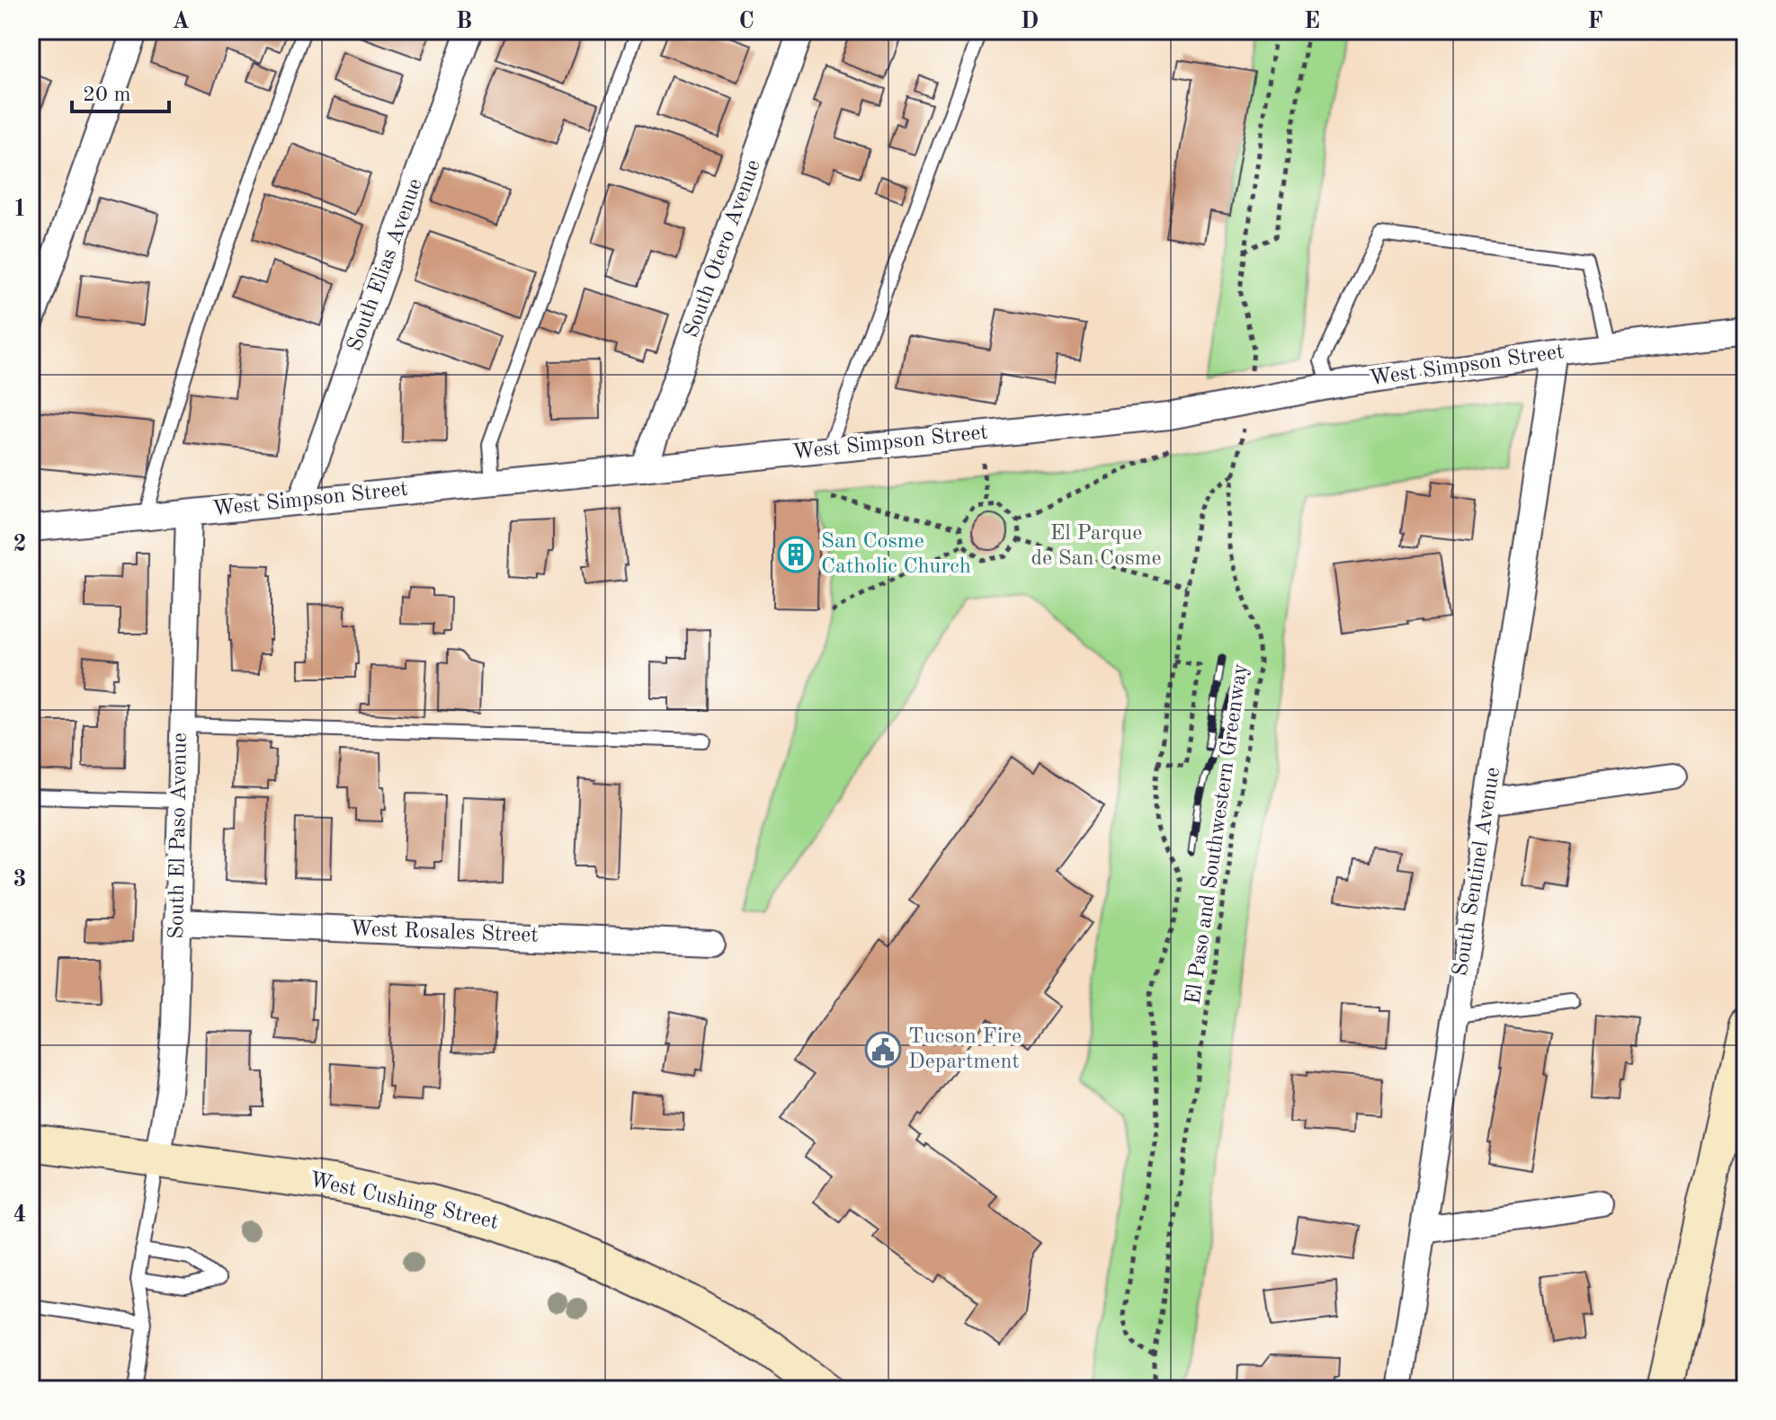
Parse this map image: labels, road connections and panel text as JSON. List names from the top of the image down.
{
  "streets": {
    "street": [
      "South Otero Avenue",
      "South Elias Avenue",
      "West Simpson Street",
      "South El Paso Avenue",
      "South Sentinel Avenue",
      "West Rosales Street",
      "West Cushing Street"
    ],
    "path": ["El Paso and Southwestern Greenway"]
  },
  "crossings": [
    ["South Otero Avenue", "West Simpson Street"],
    ["South Elias Avenue", "West Simpson Street"],
    ["West Simpson Street", "El Paso and Southwestern Greenway"],
    ["West Simpson Street", "South El Paso Avenue"],
    ["West Simpson Street", "South Sentinel Avenue"],
    ["South El Paso Avenue", "West Rosales Street"],
    ["South El Paso Avenue", "West Cushing Street"]
  ],
  "parks": ["El Parque de San Cosme"],
  "places": {
    "building": ["San Cosme Catholic Church"],
    "public building": ["Tucson Fire Department"]
  },
  "scale_bar": "20 m",
  "grid": {
    "columns": [
      "A",
      "B",
      "C",
      "D",
      "E",
      "F"
    ],
    "rows": [
      "1",
      "2",
      "3",
      "4"
    ]
  }
}
